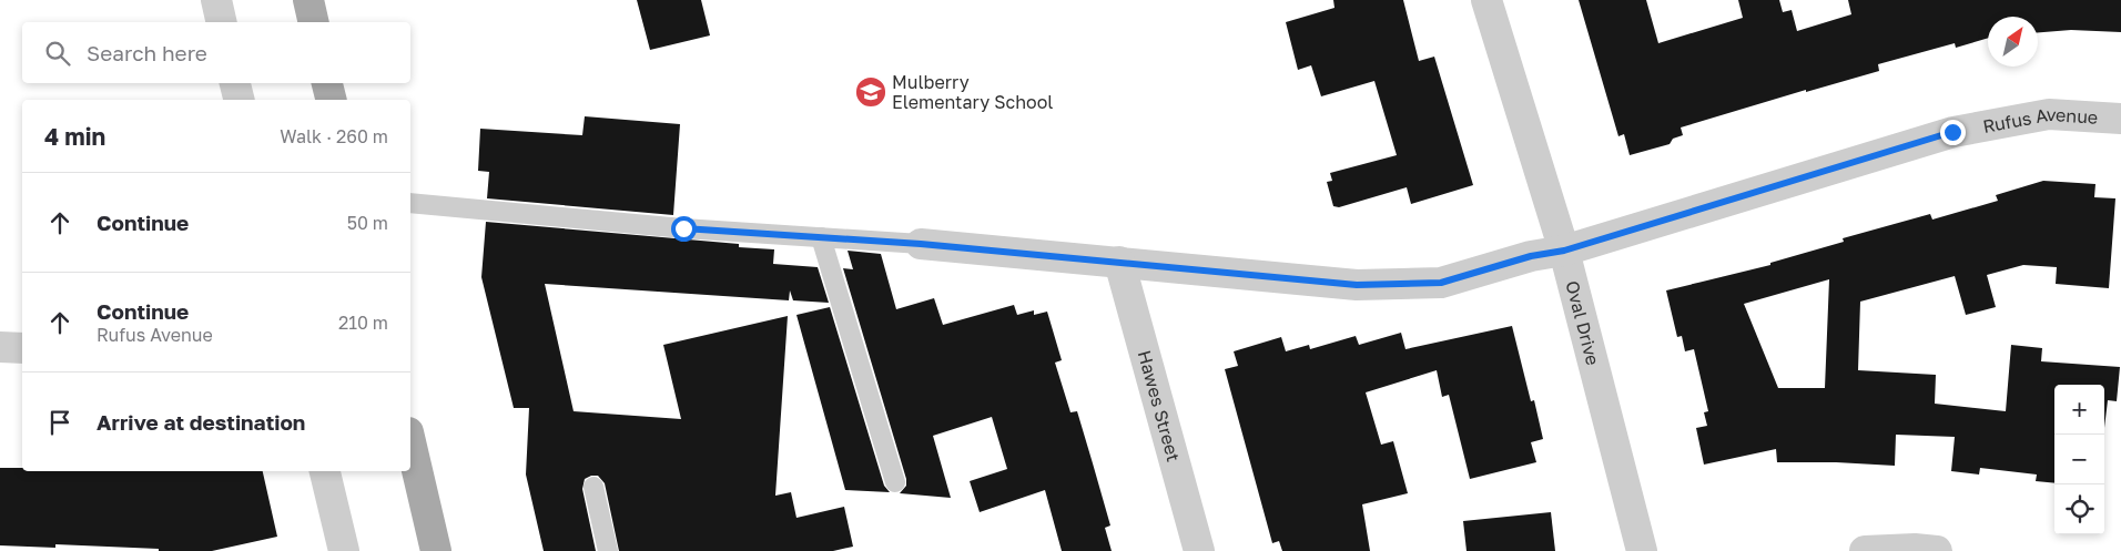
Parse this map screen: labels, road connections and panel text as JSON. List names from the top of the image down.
{
  "streets": {
    "street": ["Rufus Avenue", "Oval Drive", "Hawes Street"]
  },
  "crossings": [
    ["Rufus Avenue", "Oval Drive"],
    ["Rufus Avenue", "Hawes Street"]
  ],
  "places": {
    "school or university": ["Mulberry Elementary School"]
  },
  "north": "top right",
  "page": {
    "search": "Search here",
    "heading": ["4 min", "Walk · 260 m"],
    "list": [
      ["Continue", "50 m"],
      ["Continue", "Rufus Avenue", "210 m"],
      "Arrive at destination"
    ],
    "map_buttons": ["+", "−"]
  }
}
